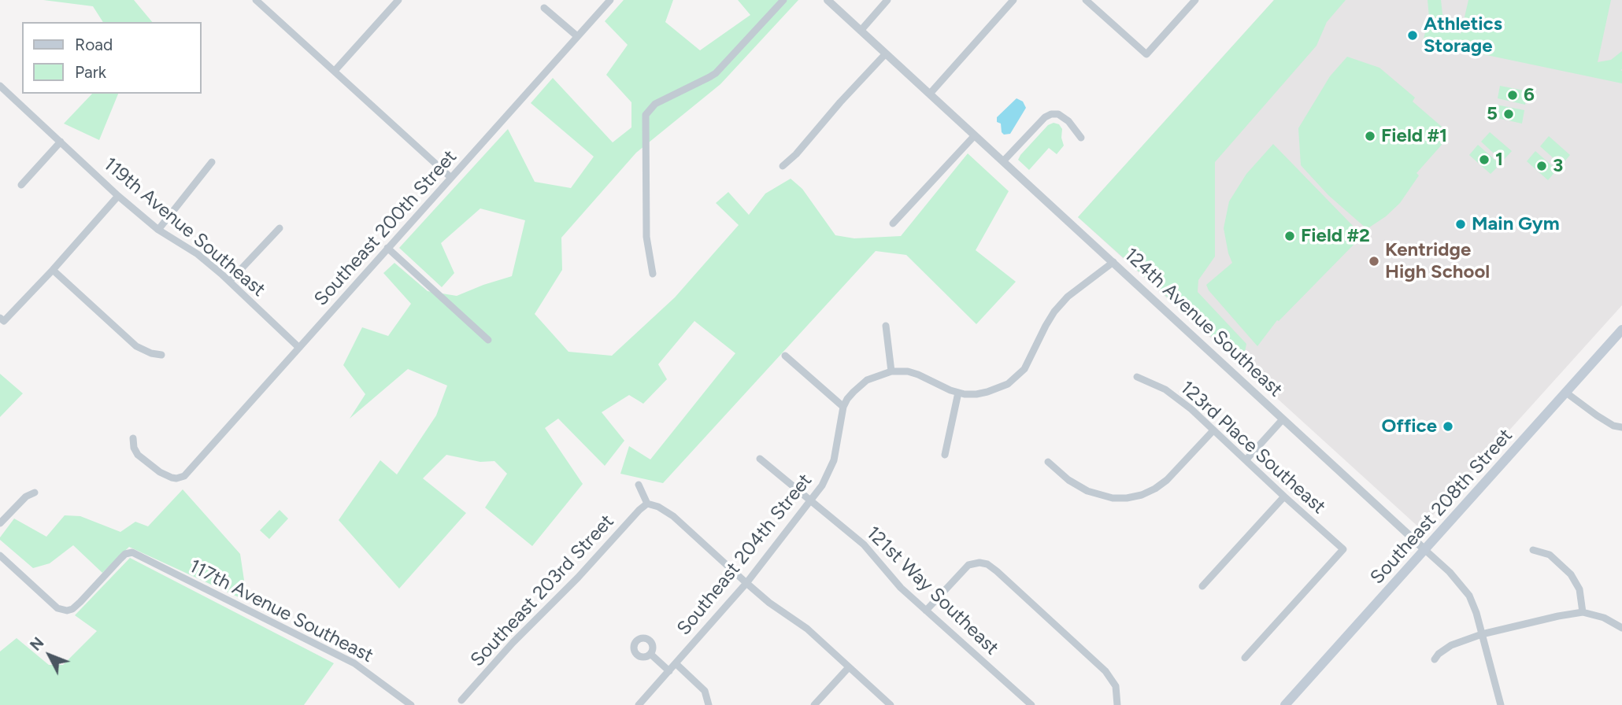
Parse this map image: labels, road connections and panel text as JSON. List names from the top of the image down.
{
  "streets": {
    "main road": ["Southeast 208th Street"],
    "street": [
      "119th Avenue Southeast",
      "Southeast 200th Street",
      "124th Avenue Southeast",
      "123rd Place Southeast",
      "Southeast 204th Street",
      "Southeast 203rd Street",
      "121st Way Southeast",
      "117th Avenue Southeast"
    ]
  },
  "crossings": [
    ["119th Avenue Southeast", "Southeast 200th Street"],
    ["124th Avenue Southeast", "Southeast 208th Street"],
    ["124th Avenue Southeast", "Southeast 204th Street"],
    ["Southeast 204th Street", "121st Way Southeast"]
  ],
  "places": [
    "Athletics Storage",
    "6",
    "5",
    "Field #1",
    "1",
    "3",
    "Main Gym",
    "Field #2",
    "Kentridge High School",
    "Office"
  ],
  "legend": ["Road", "Park"],
  "north": "top left"
}
